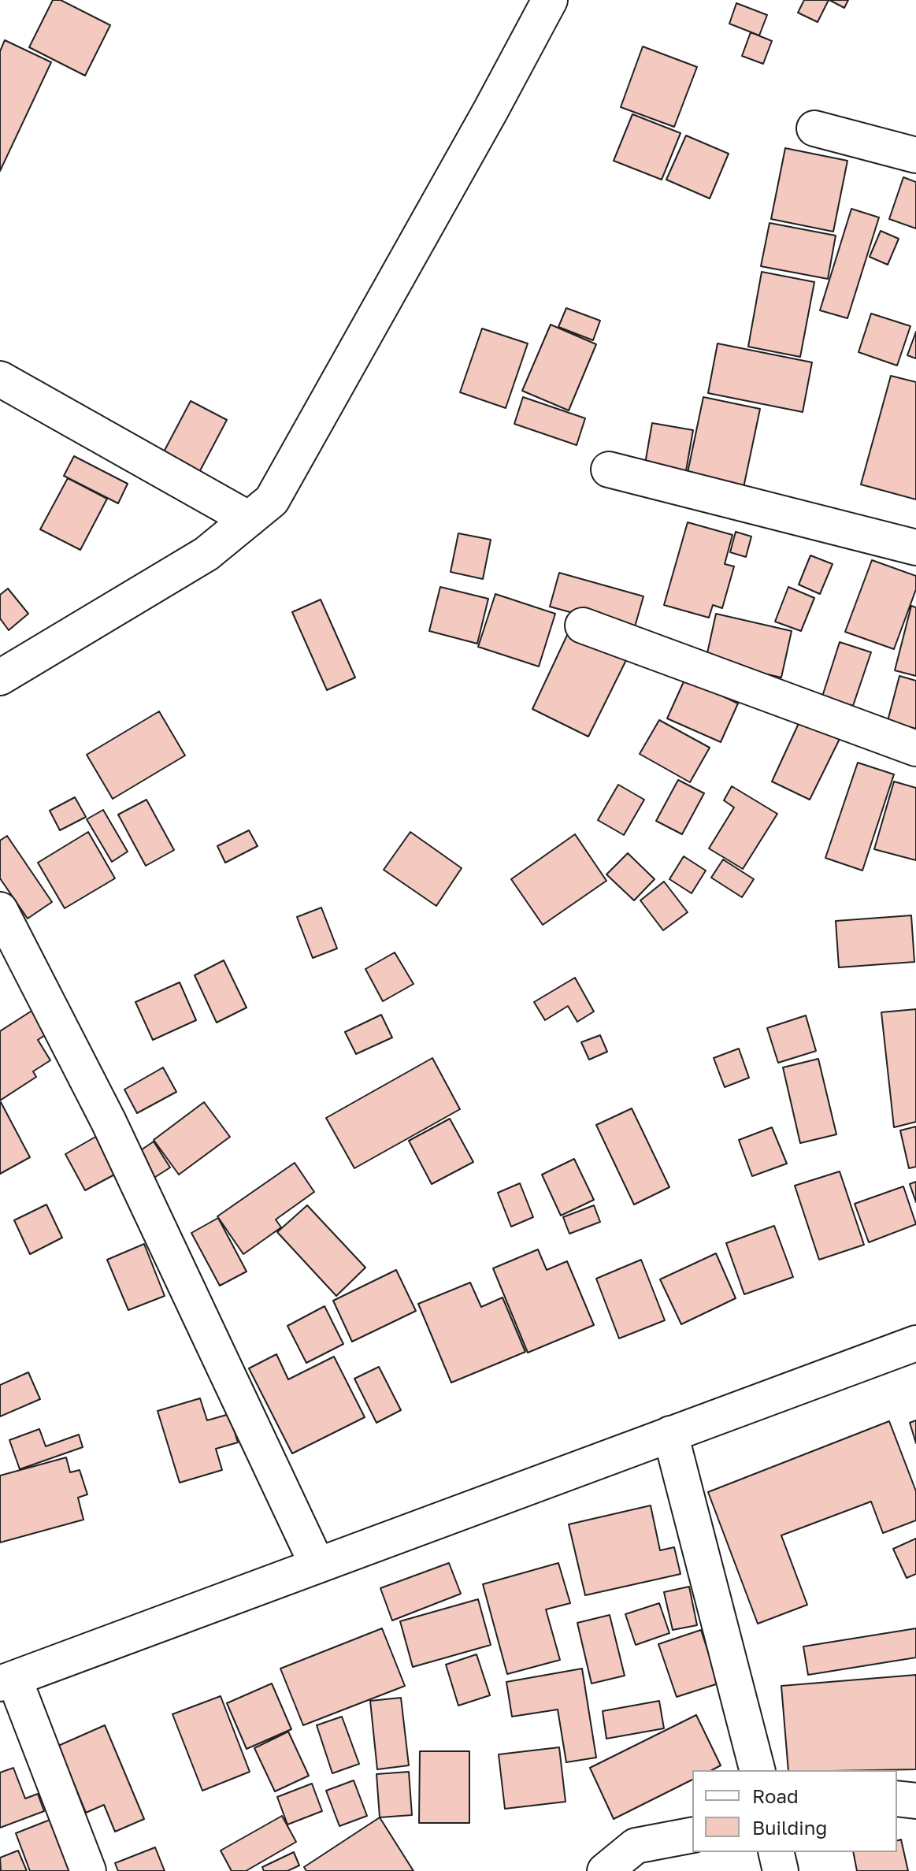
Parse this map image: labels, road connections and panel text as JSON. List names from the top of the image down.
{
  "legend": ["Road", "Building"]
}
